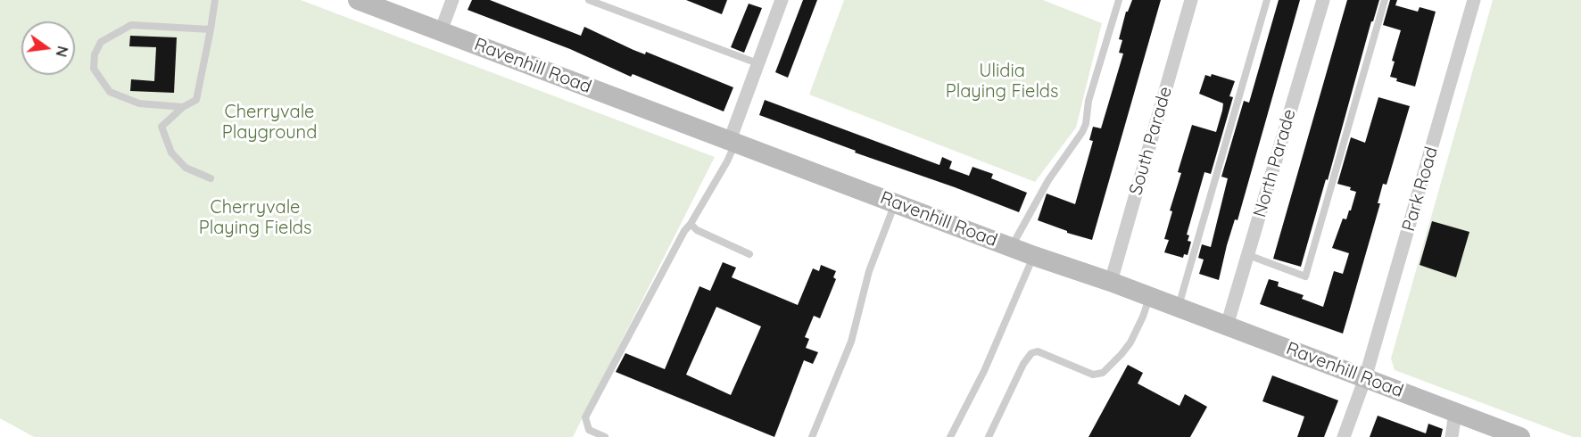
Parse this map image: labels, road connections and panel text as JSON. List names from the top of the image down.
{
  "streets": {
    "main road": ["Ravenhill Road"],
    "street": ["South Parade", "North Parade", "Park Road"]
  },
  "crossings": [
    ["Ravenhill Road", "South Parade"],
    ["Ravenhill Road", "North Parade"],
    ["Ravenhill Road", "Park Road"]
  ],
  "parks": ["Ulidia Playing Fields", "Cherryvale Playground", "Cherryvale Playing Fields"],
  "north": "right"
}
